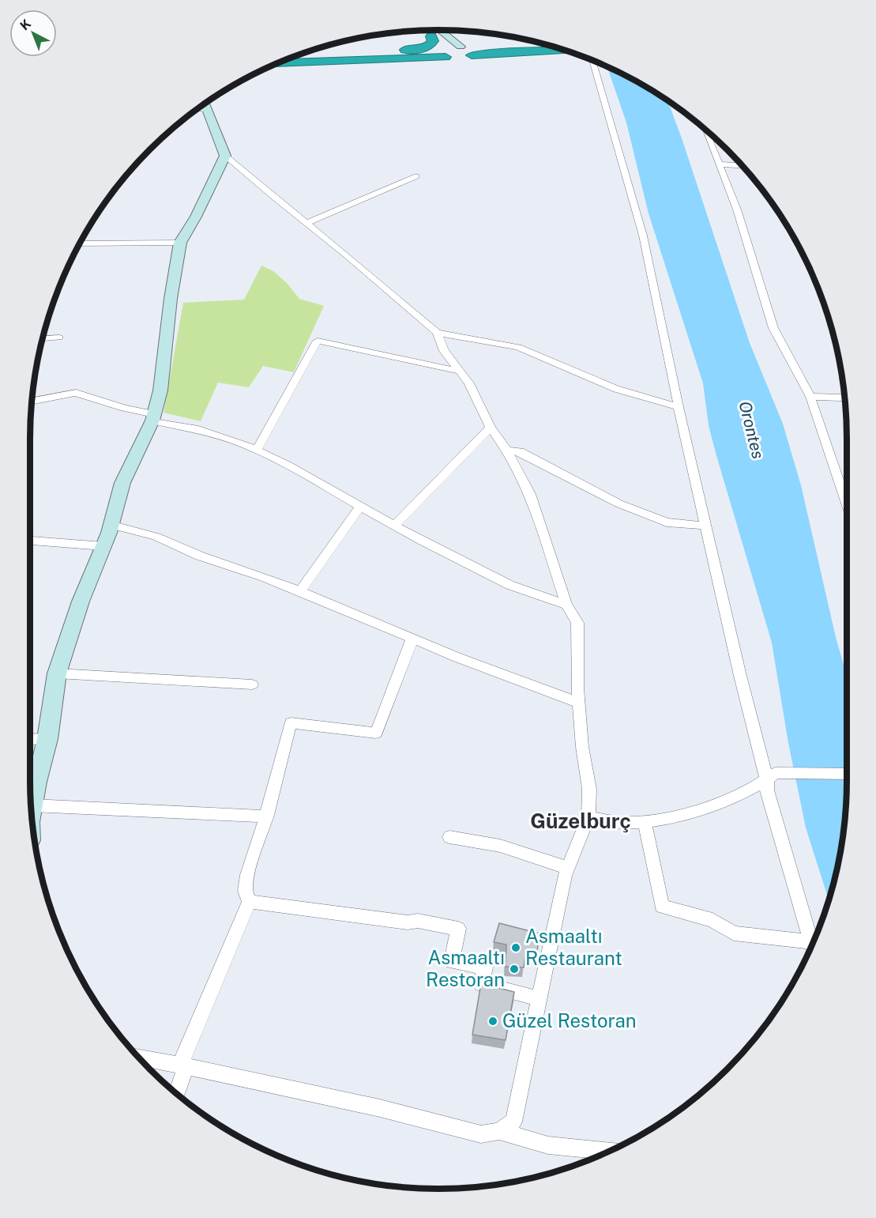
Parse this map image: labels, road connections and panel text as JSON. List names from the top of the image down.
{
  "districts": ["Güzelburç"],
  "water": ["Orontes"],
  "places": ["Asmaaltı Restaurant", "Asmaaltı Restoran", "Güzel Restoran"],
  "north": "top left"
}
